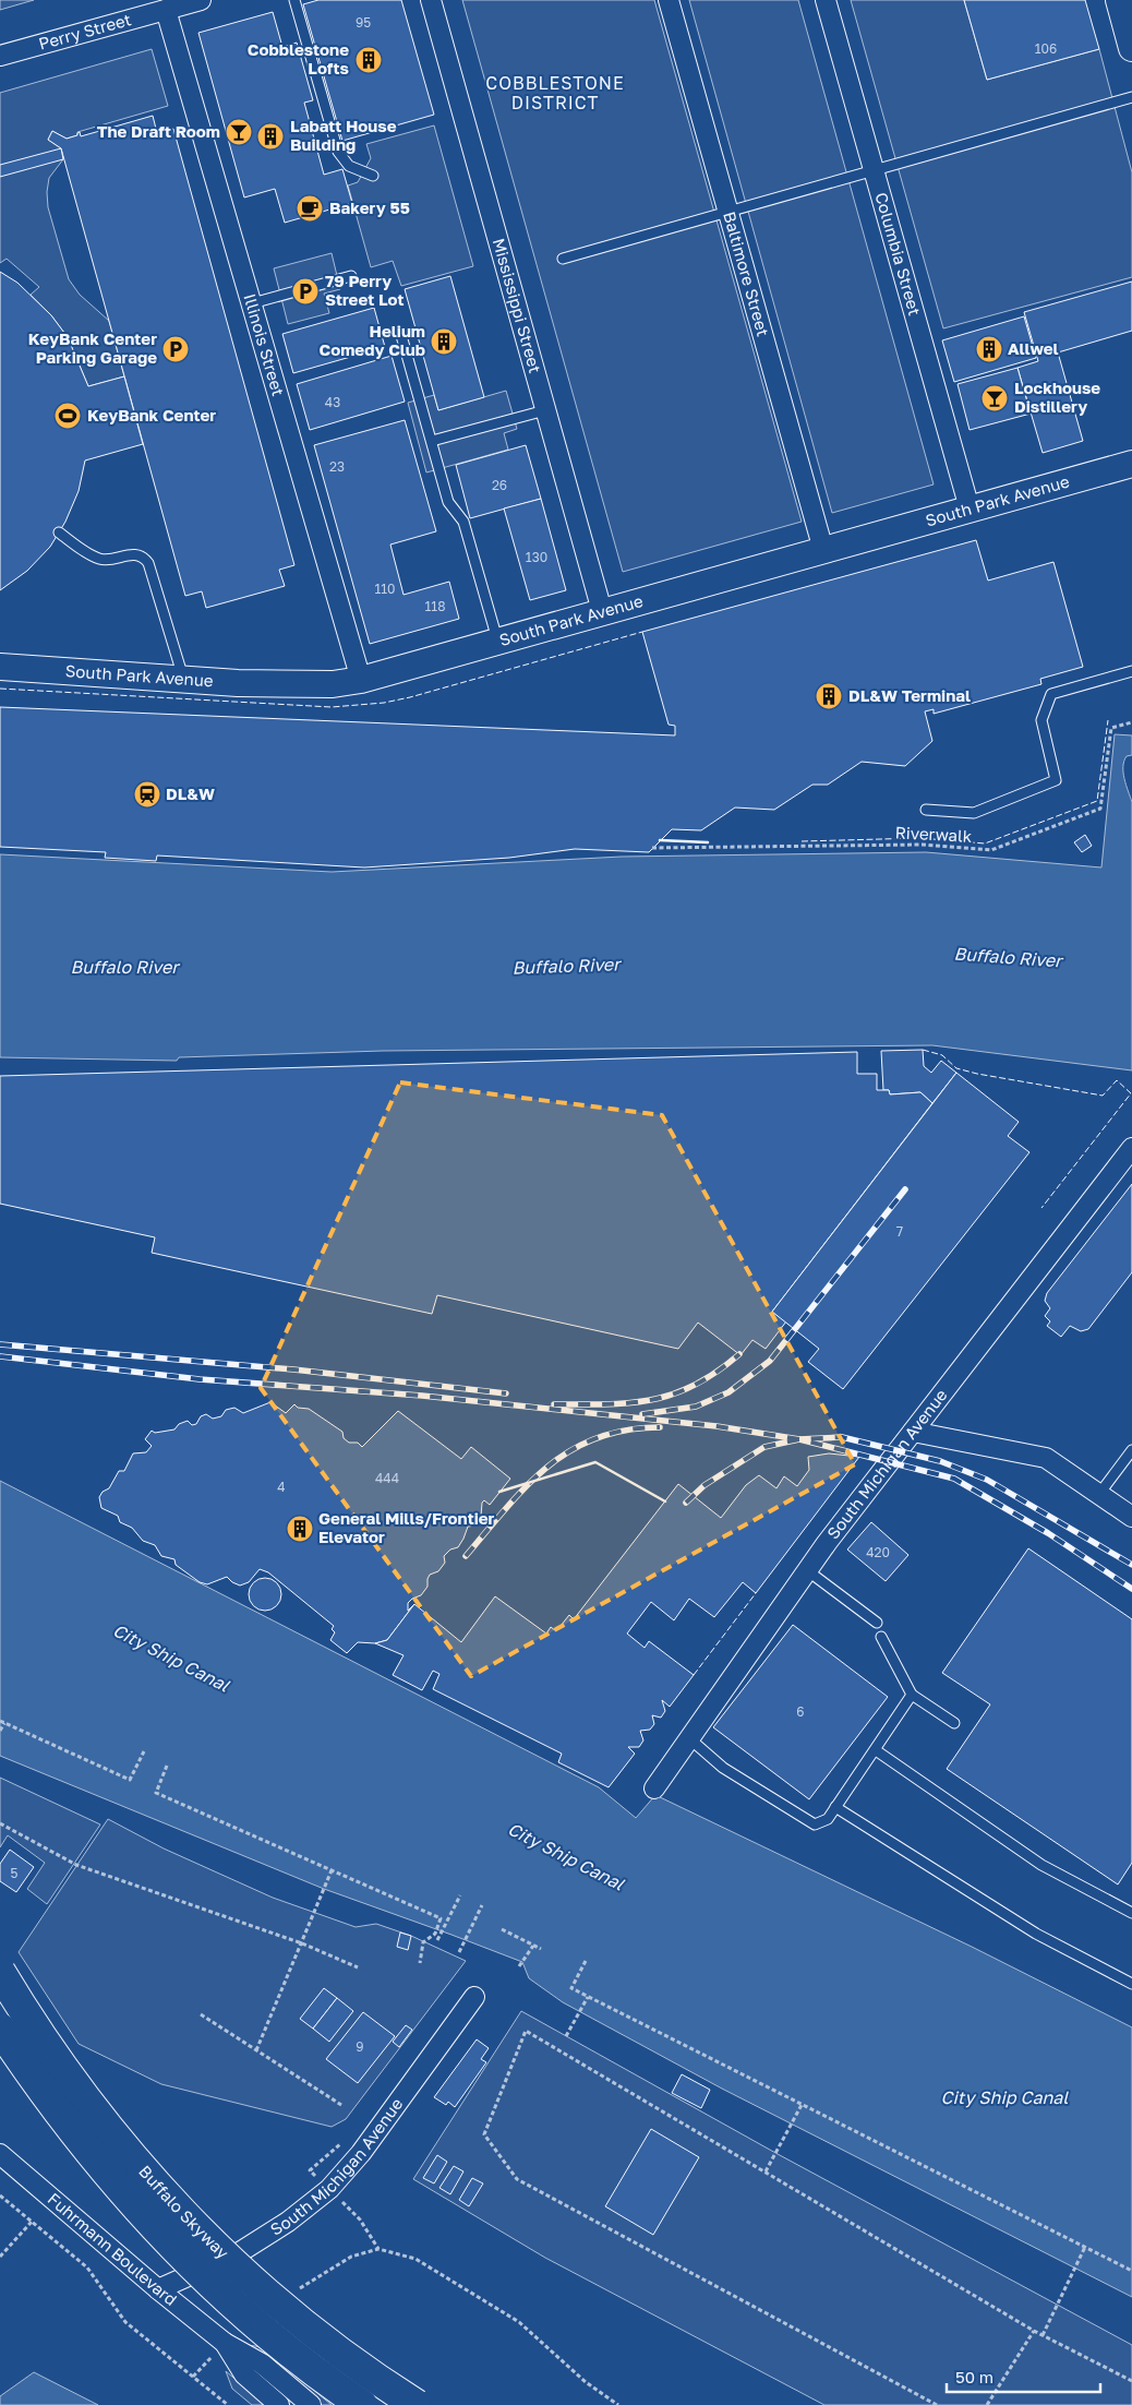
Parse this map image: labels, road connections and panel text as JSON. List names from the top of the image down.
{
  "streets": {
    "highway": ["Buffalo Skyway"],
    "street": [
      "Perry Street",
      "Columbia Street",
      "Baltimore Street",
      "Mississippi Street",
      "Illinois Street",
      "South Park Avenue",
      "South Michigan Avenue",
      "Fuhrmann Boulevard"
    ],
    "path": ["Riverwalk"]
  },
  "crossings": [
    ["Perry Street", "Illinois Street"],
    ["Columbia Street", "South Park Avenue"],
    ["Baltimore Street", "South Park Avenue"],
    ["Mississippi Street", "South Park Avenue"],
    ["Illinois Street", "South Park Avenue"],
    ["South Michigan Avenue", "Fuhrmann Boulevard"]
  ],
  "districts": ["COBBLESTONE DISTRICT"],
  "water": ["Buffalo River", "City Ship Canal"],
  "places": {
    "building": [
      "Cobblestone Lofts",
      "Labatt House Building",
      "Helium Comedy Club",
      "Allwel",
      "DL&W Terminal",
      "General Mills/Frontier Elevator"
    ],
    "bar": ["The Draft Room", "Lockhouse Distillery"],
    "cafe": ["Bakery 55"],
    "parking": ["79 Perry Street Lot", "KeyBank Center Parking Garage"],
    "sports": ["KeyBank Center"],
    "station": ["DL&W"]
  },
  "house_numbers": [
    "95",
    "106",
    "43",
    "23",
    "26",
    "130",
    "110",
    "118",
    "7",
    "444",
    "4",
    "420",
    "6",
    "5",
    "9"
  ],
  "scale_bar": "50 m"
}
